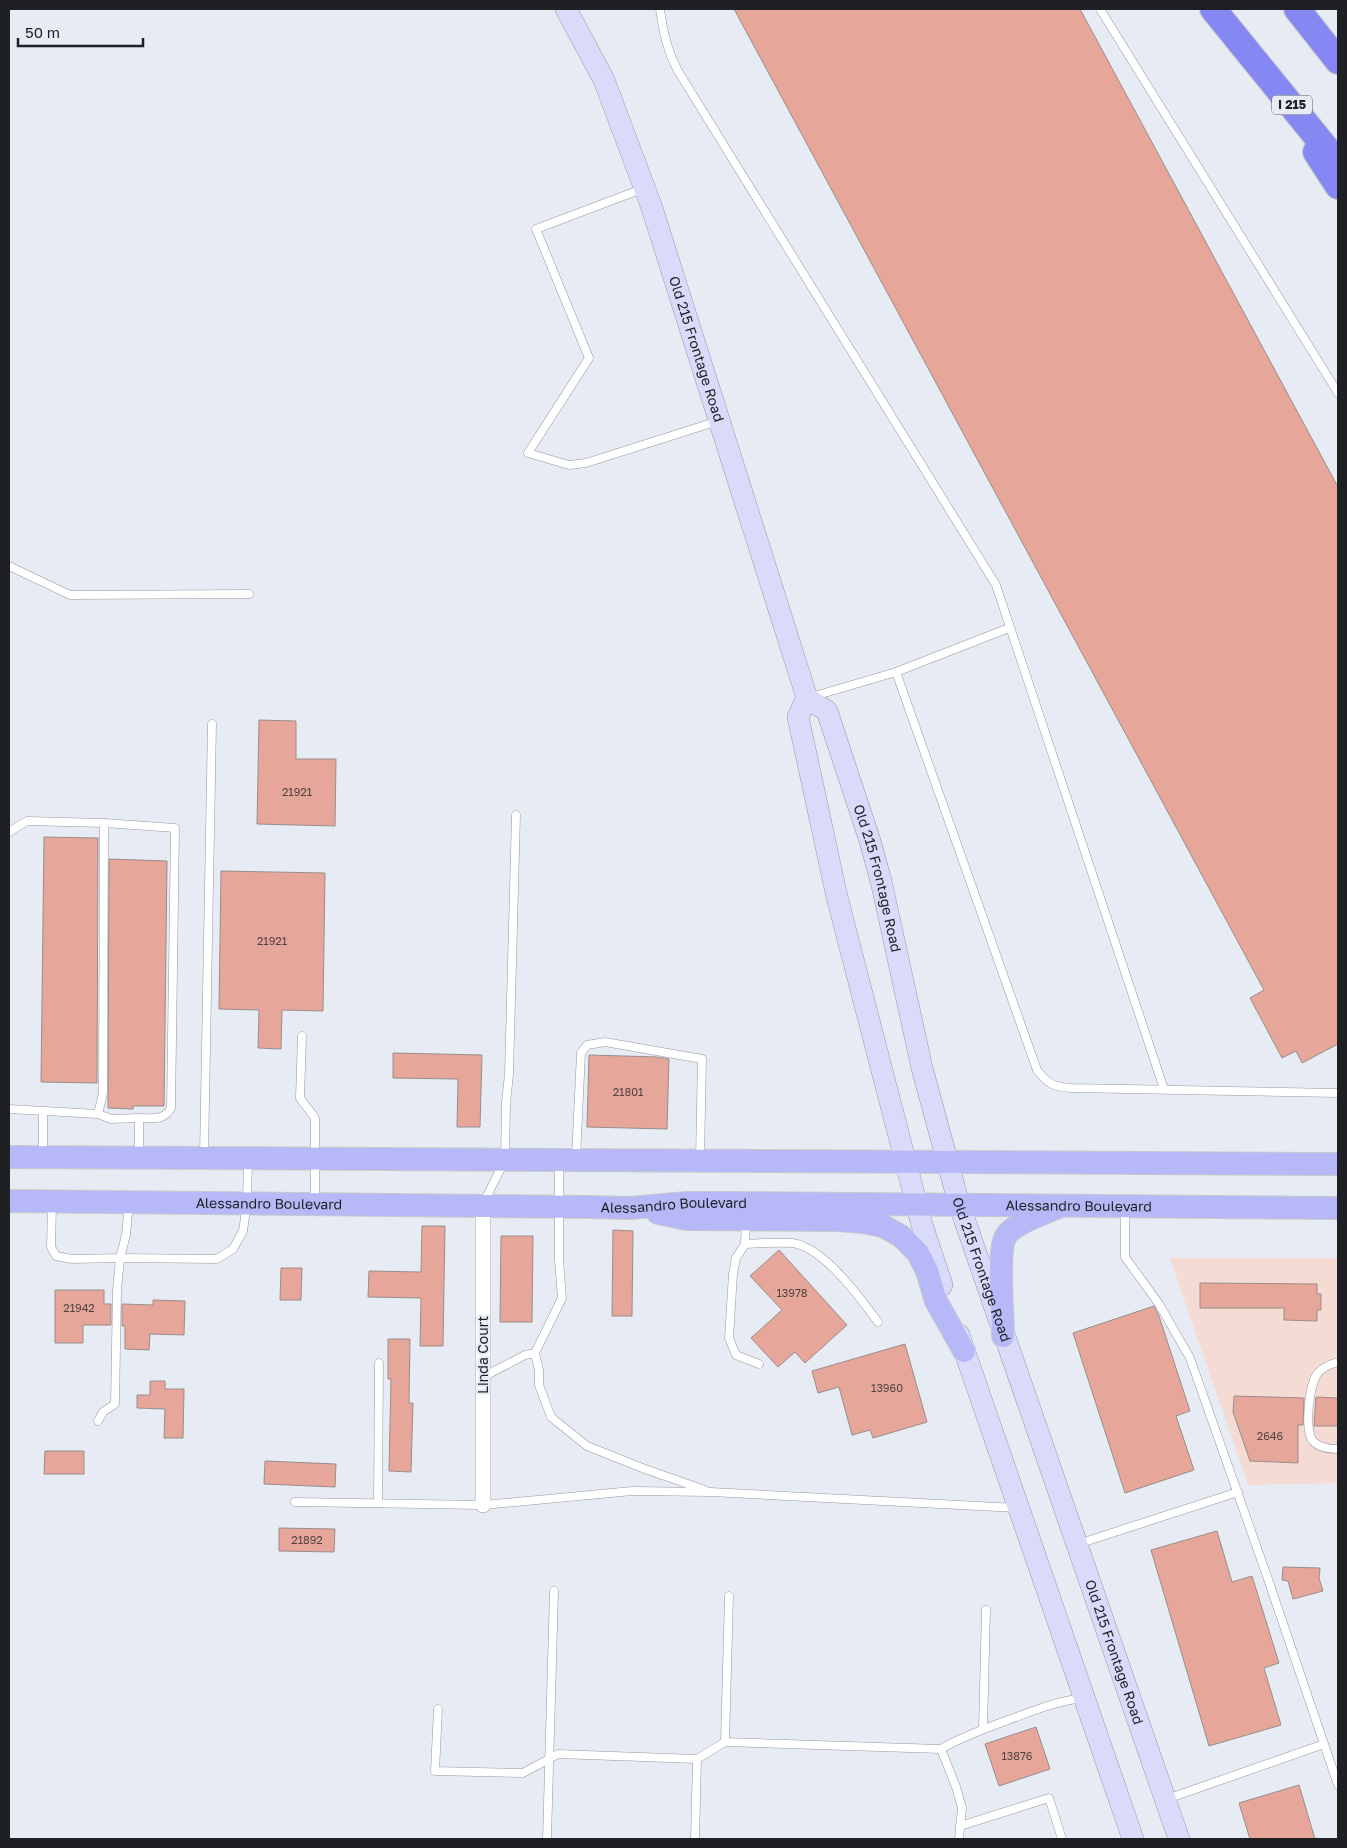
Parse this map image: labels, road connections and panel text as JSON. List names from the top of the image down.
{
  "streets": {
    "highway": ["I 215"],
    "main road": ["Alessandro Boulevard"],
    "street": ["Old 215 Frontage Road", "Linda Court"]
  },
  "crossings": [
    ["Old 215 Frontage Road", "Alessandro Boulevard"],
    ["Alessandro Boulevard", "Linda Court"]
  ],
  "house_numbers": [
    "21921",
    "21921",
    "21801",
    "13978",
    "21942",
    "13960",
    "2646",
    "21892",
    "13876"
  ],
  "scale_bar": "50 m"
}
